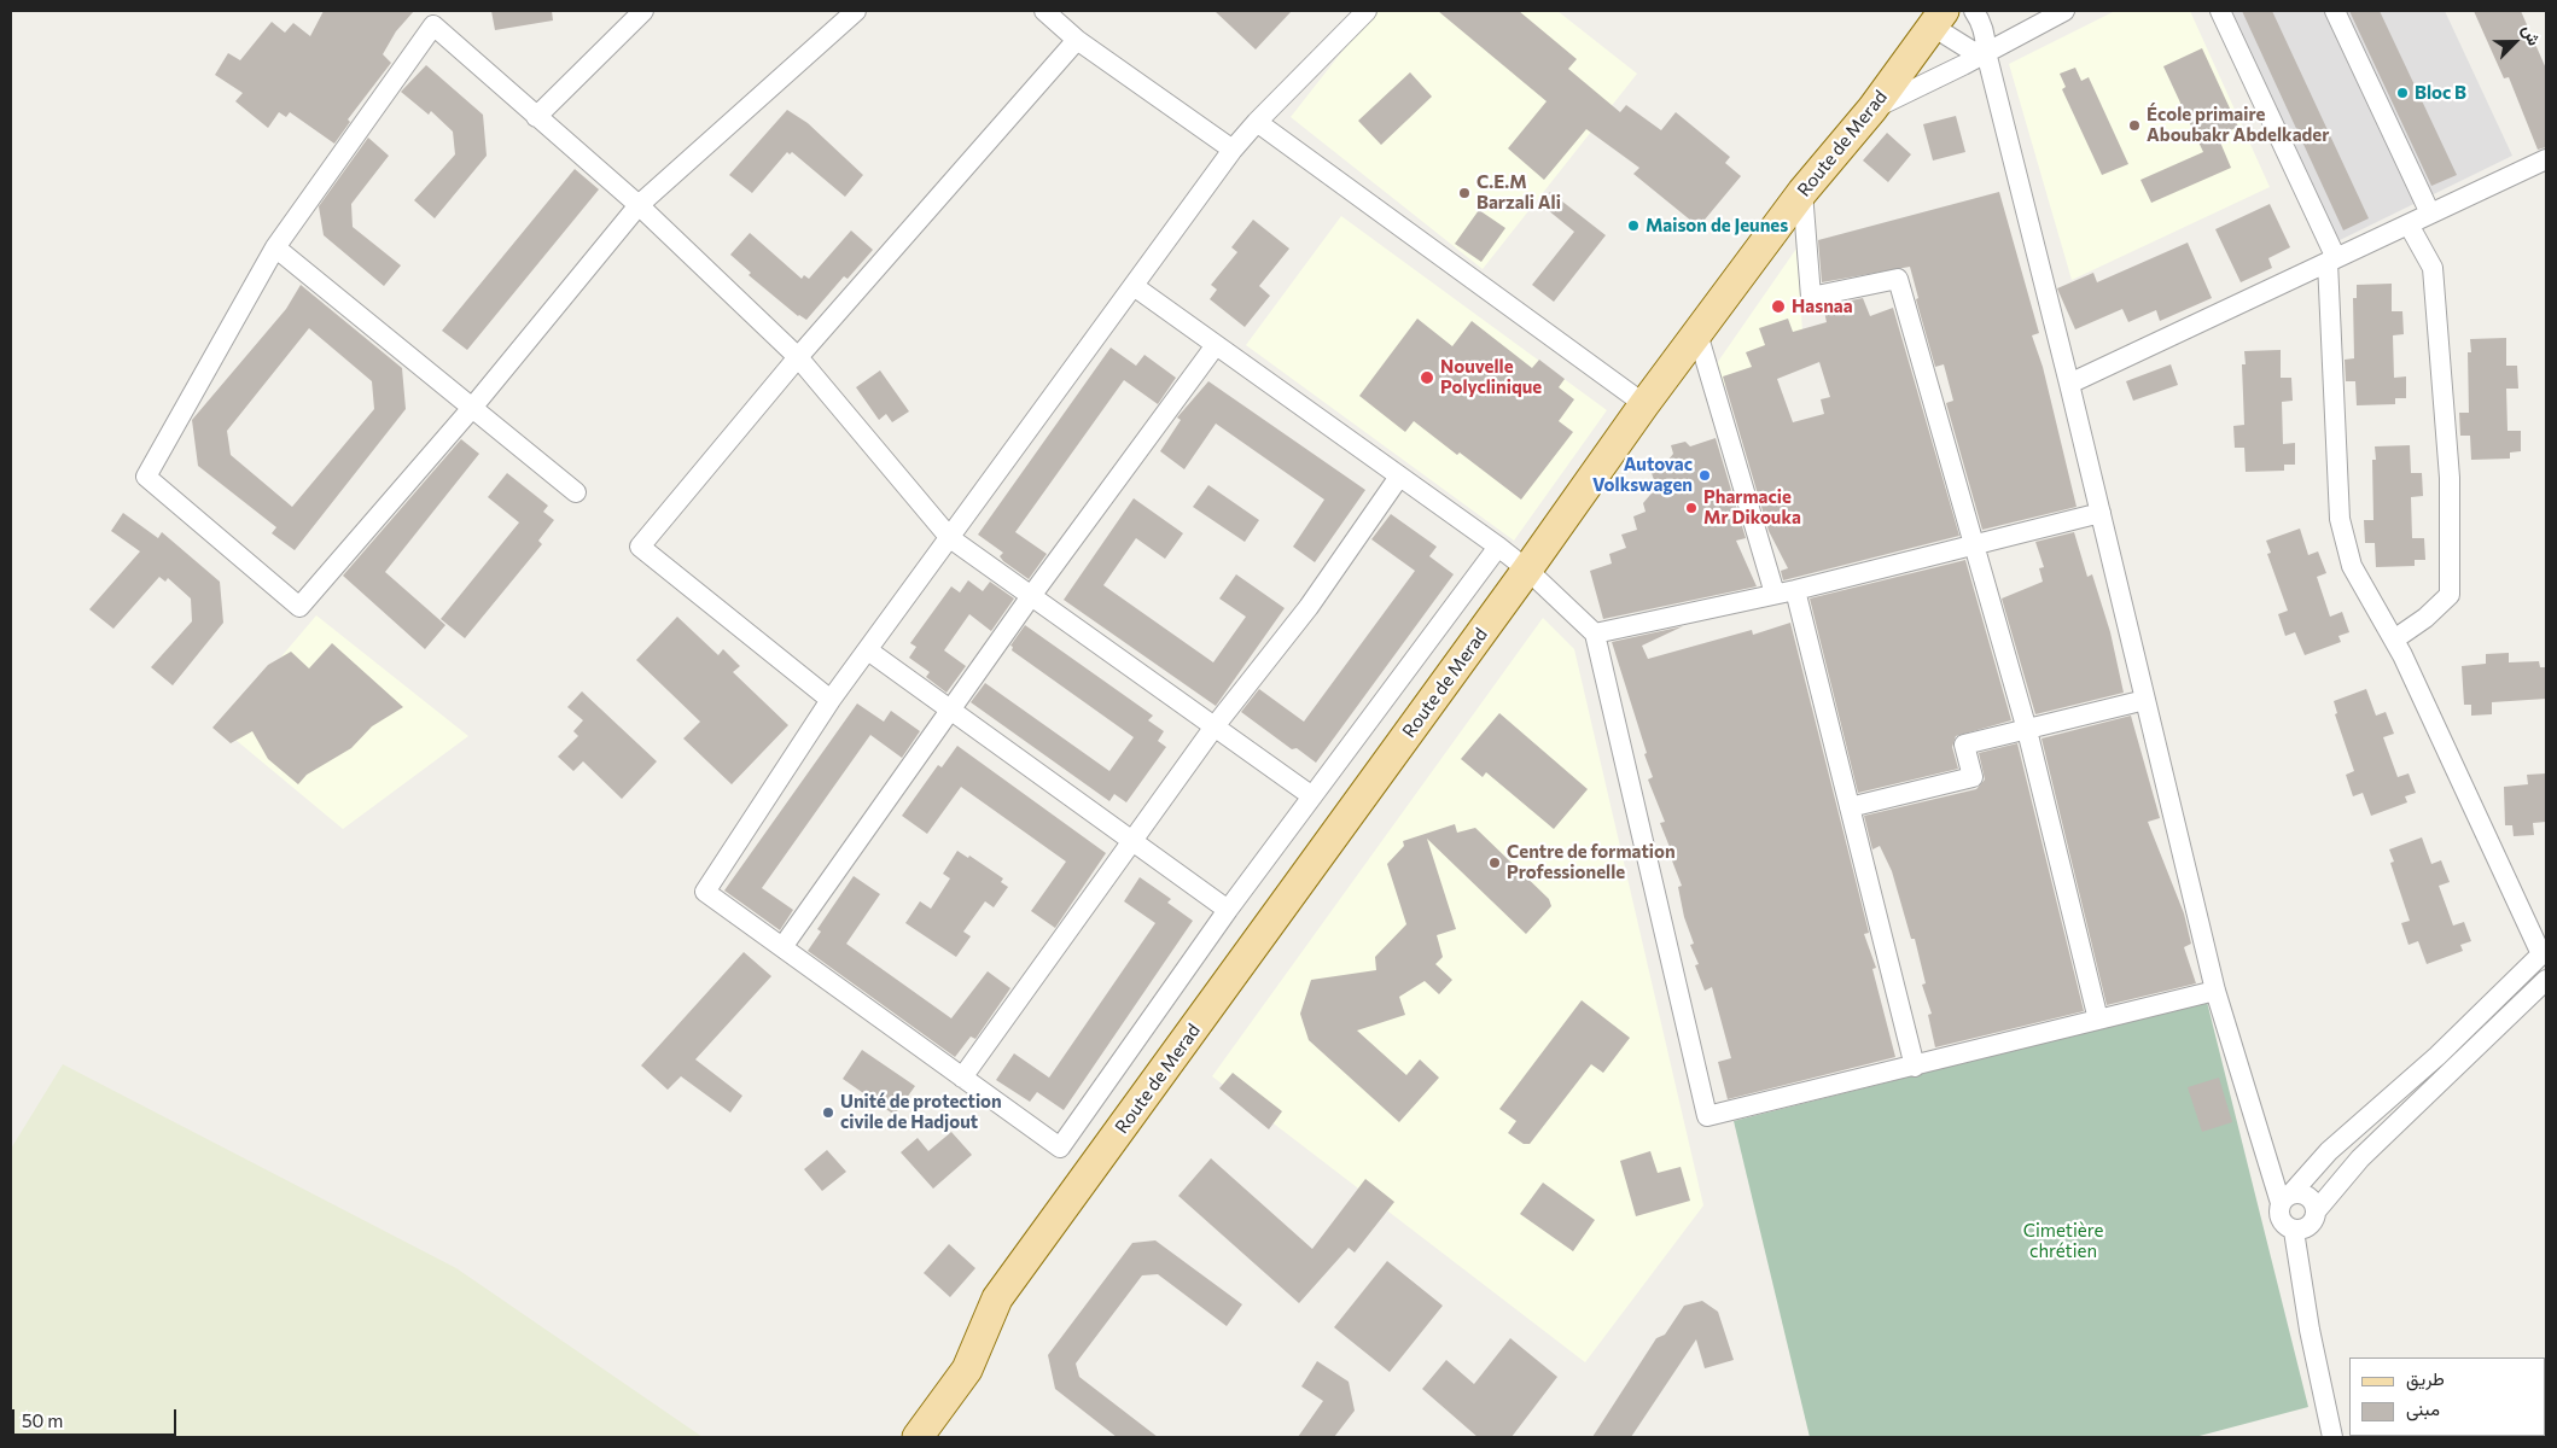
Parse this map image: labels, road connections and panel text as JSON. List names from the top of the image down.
{
  "streets": {
    "main road": ["Route de Merad"]
  },
  "parks": ["Cimetière chrétien"],
  "places": [
    "Bloc B",
    "École primaire Aboubakr Abdelkader",
    "C.E.M Barzali Ali",
    "Maison de Jeunes",
    "Hasnaa",
    "Nouvelle Polyclinique",
    "Autovac Volkswagen",
    "Pharmacie Mr Dikouka",
    "Centre de formation Professionelle",
    "Unité de protection civile de Hadjout"
  ],
  "legend": ["طريق", "مبنى"],
  "scale_bar": "50 m",
  "north": "top right"
}
